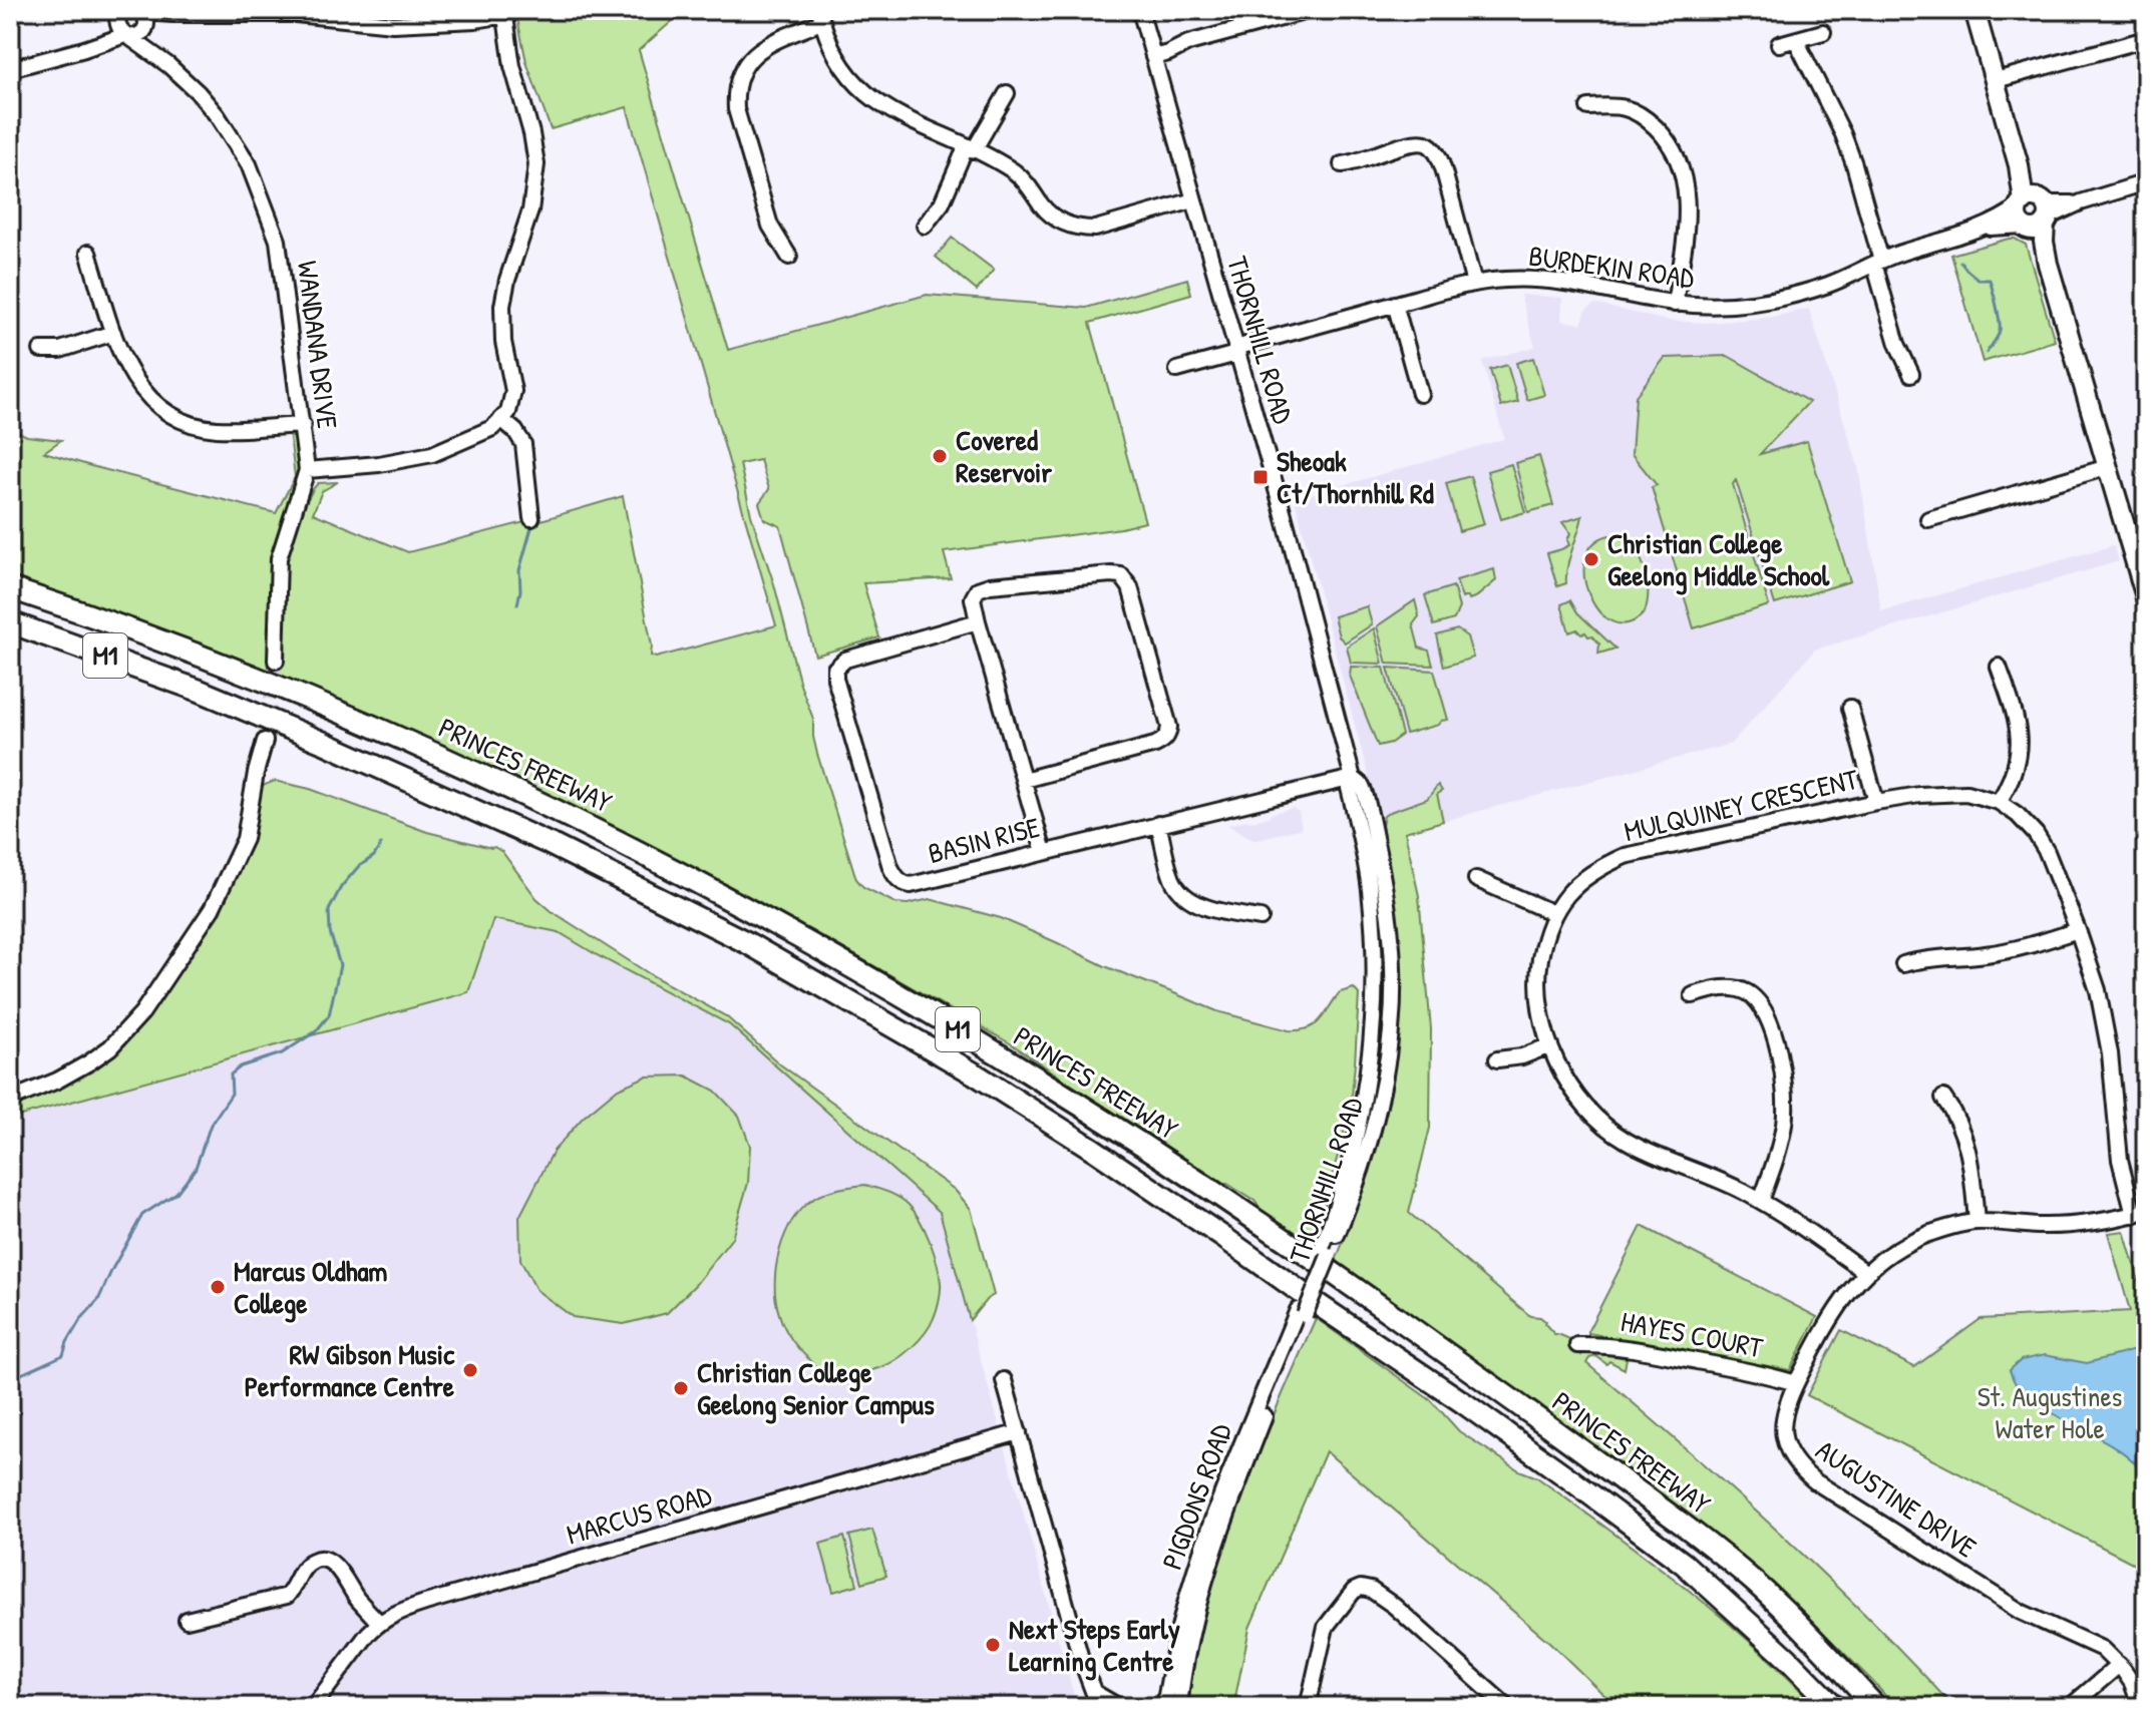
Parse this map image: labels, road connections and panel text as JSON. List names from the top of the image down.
{
  "streets": {
    "highway": ["M1", "PRINCES FREEWAY"],
    "street": [
      "BURDEKIN ROAD",
      "THORNHILL ROAD",
      "WANDANA DRIVE",
      "MULQUINEY CRESCENT",
      "BASIN RISE",
      "HAYES COURT",
      "PIGDONS ROAD",
      "AUGUSTINE DRIVE",
      "MARCUS ROAD"
    ]
  },
  "crossings": [
    ["BURDEKIN ROAD", "THORNHILL ROAD"],
    ["THORNHILL ROAD", "BASIN RISE"],
    ["THORNHILL ROAD", "PIGDONS ROAD"],
    ["MULQUINEY CRESCENT", "AUGUSTINE DRIVE"],
    ["HAYES COURT", "AUGUSTINE DRIVE"]
  ],
  "parks": ["St. Augustines Water Hole"],
  "places": {
    "other": [
      "Covered Reservoir",
      "Christian College Geelong Middle School",
      "Marcus Oldham College",
      "RW Gibson Music Performance Centre",
      "Christian College Geelong Senior Campus",
      "Next Steps Early Learning Centre"
    ],
    "transit": ["Sheoak Ct/Thornhill Rd"]
  }
}
